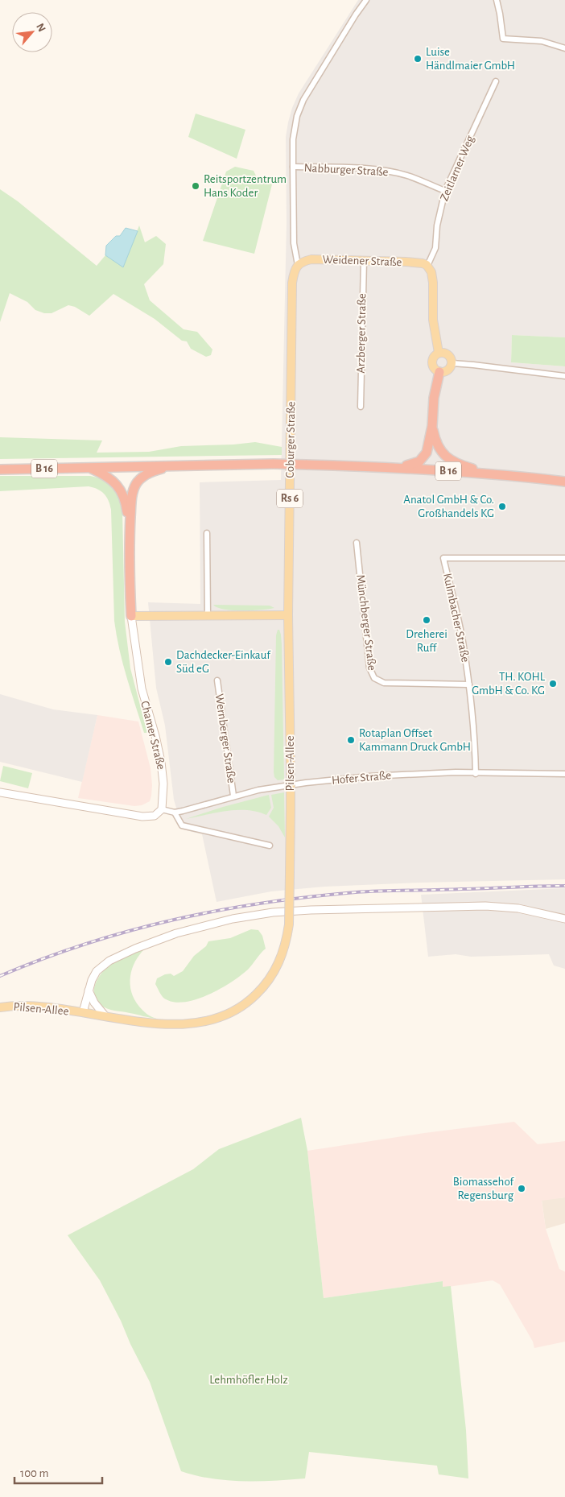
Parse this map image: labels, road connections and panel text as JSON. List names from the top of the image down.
{
  "streets": {
    "highway": ["B 16"],
    "main road": [
      "Weidener Straße",
      "Coburger Straße",
      "Rs 6",
      "Pilsen-Allee"
    ],
    "street": [
      "Zeitlarner Weg",
      "Nabburger Straße",
      "Arzberger Straße",
      "Kulmbacher Straße",
      "Münchberger Straße",
      "Chamer Straße",
      "Wernberger Straße",
      "Hofer Straße"
    ]
  },
  "crossings": [
    ["Zeitlarner Weg", "Nabburger Straße"],
    ["Zeitlarner Weg", "Weidener Straße"],
    ["Weidener Straße", "Arzberger Straße"],
    ["Weidener Straße", "Coburger Straße"],
    ["Coburger Straße", "Pilsen-Allee"],
    ["Kulmbacher Straße", "Münchberger Straße"],
    ["Kulmbacher Straße", "Hofer Straße"],
    ["Wernberger Straße", "Hofer Straße"]
  ],
  "parks": ["Lehmhöfler Holz"],
  "places": [
    "Luise Händlmaier GmbH",
    "Reitsportzentrum Hans Koder",
    "Anatol GmbH & Co. Großhandels KG",
    "Dreherei Ruff",
    "Dachdecker-Einkauf Süd eG",
    "TH. KOHL GmbH & Co. KG",
    "Rotaplan Offset Kammann Druck GmbH",
    "Biomassehof Regensburg"
  ],
  "scale_bar": "100 m",
  "north": "top right"
}
